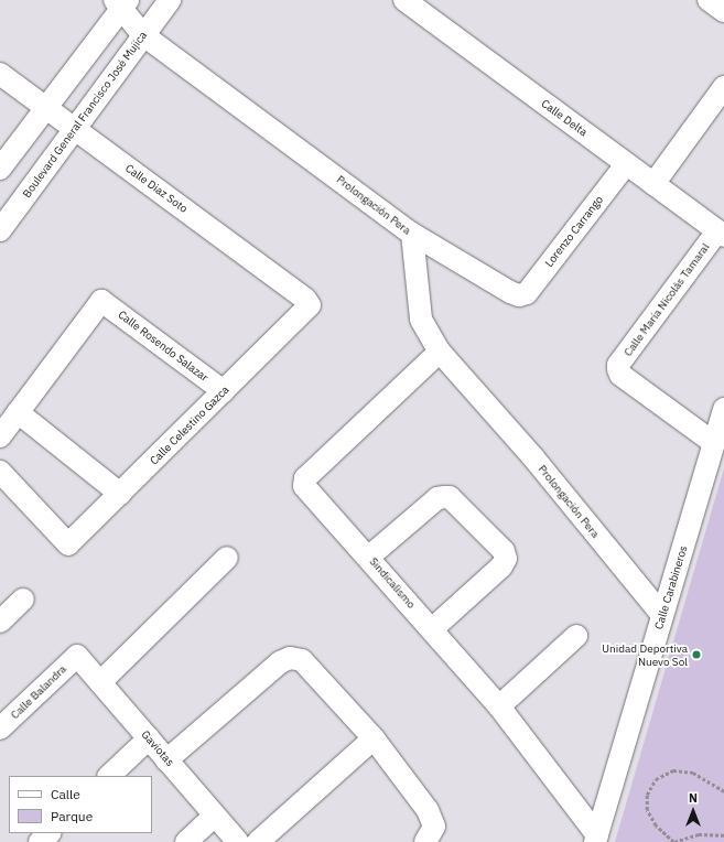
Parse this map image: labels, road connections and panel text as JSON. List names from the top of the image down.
{
  "streets": {
    "street": [
      "Boulevard General Francisco José Mujica",
      "Calle Delta",
      "Calle Diaz Soto",
      "Prolongación Pera",
      "Lorenzo Carrango",
      "Calle María Nicolás Tamaral",
      "Calle Rosendo Salazar",
      "Calle Celestino Gazca",
      "Sindicalismo",
      "Calle Carabineros",
      "Calle Balandra",
      "Gaviotas"
    ]
  },
  "crossings": [
    ["Boulevard General Francisco José Mujica", "Calle Diaz Soto"],
    ["Boulevard General Francisco José Mujica", "Prolongación Pera"],
    ["Calle Delta", "Lorenzo Carrango"],
    ["Calle Delta", "Calle María Nicolás Tamaral"],
    ["Calle Diaz Soto", "Calle Celestino Gazca"],
    ["Prolongación Pera", "Lorenzo Carrango"],
    ["Prolongación Pera", "Sindicalismo"],
    ["Prolongación Pera", "Calle Carabineros"],
    ["Calle María Nicolás Tamaral", "Calle Carabineros"],
    ["Calle Rosendo Salazar", "Calle Celestino Gazca"],
    ["Sindicalismo", "Calle Carabineros"],
    ["Calle Balandra", "Gaviotas"]
  ],
  "places": ["Unidad Deportiva Nuevo Sol"],
  "legend": ["Calle", "Parque"],
  "north": "top"
}
